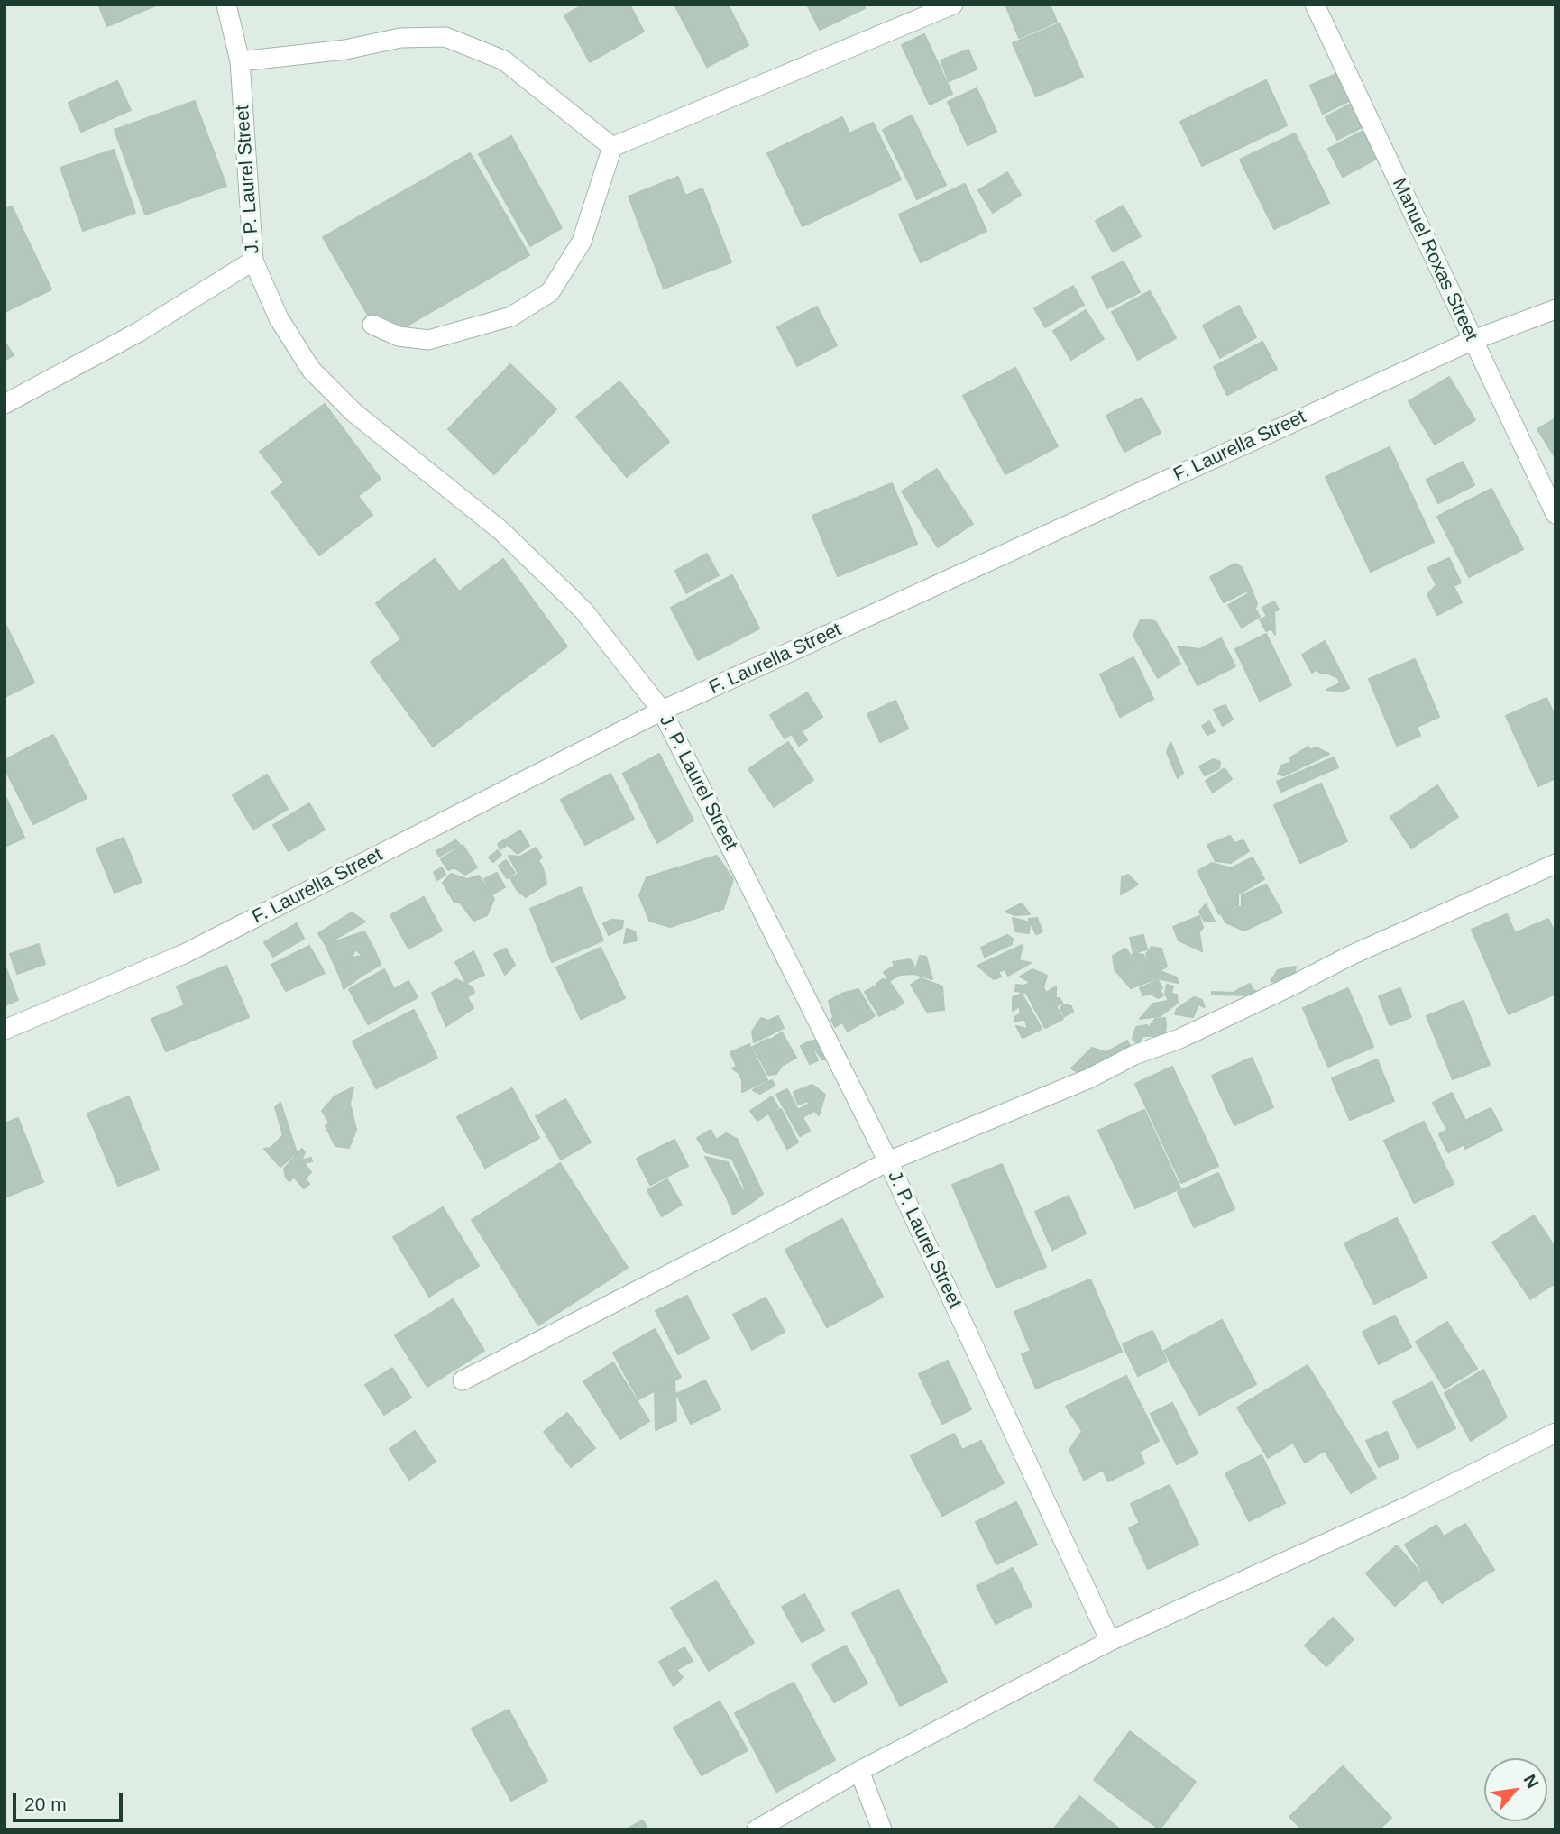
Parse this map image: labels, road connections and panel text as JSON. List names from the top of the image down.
{
  "streets": {
    "street": ["J. P. Laurel Street", "Manuel Roxas Street", "F. Laurella Street"]
  },
  "crossings": [
    ["J. P. Laurel Street", "F. Laurella Street"],
    ["Manuel Roxas Street", "F. Laurella Street"]
  ],
  "scale_bar": "20 m",
  "north": "top right"
}
